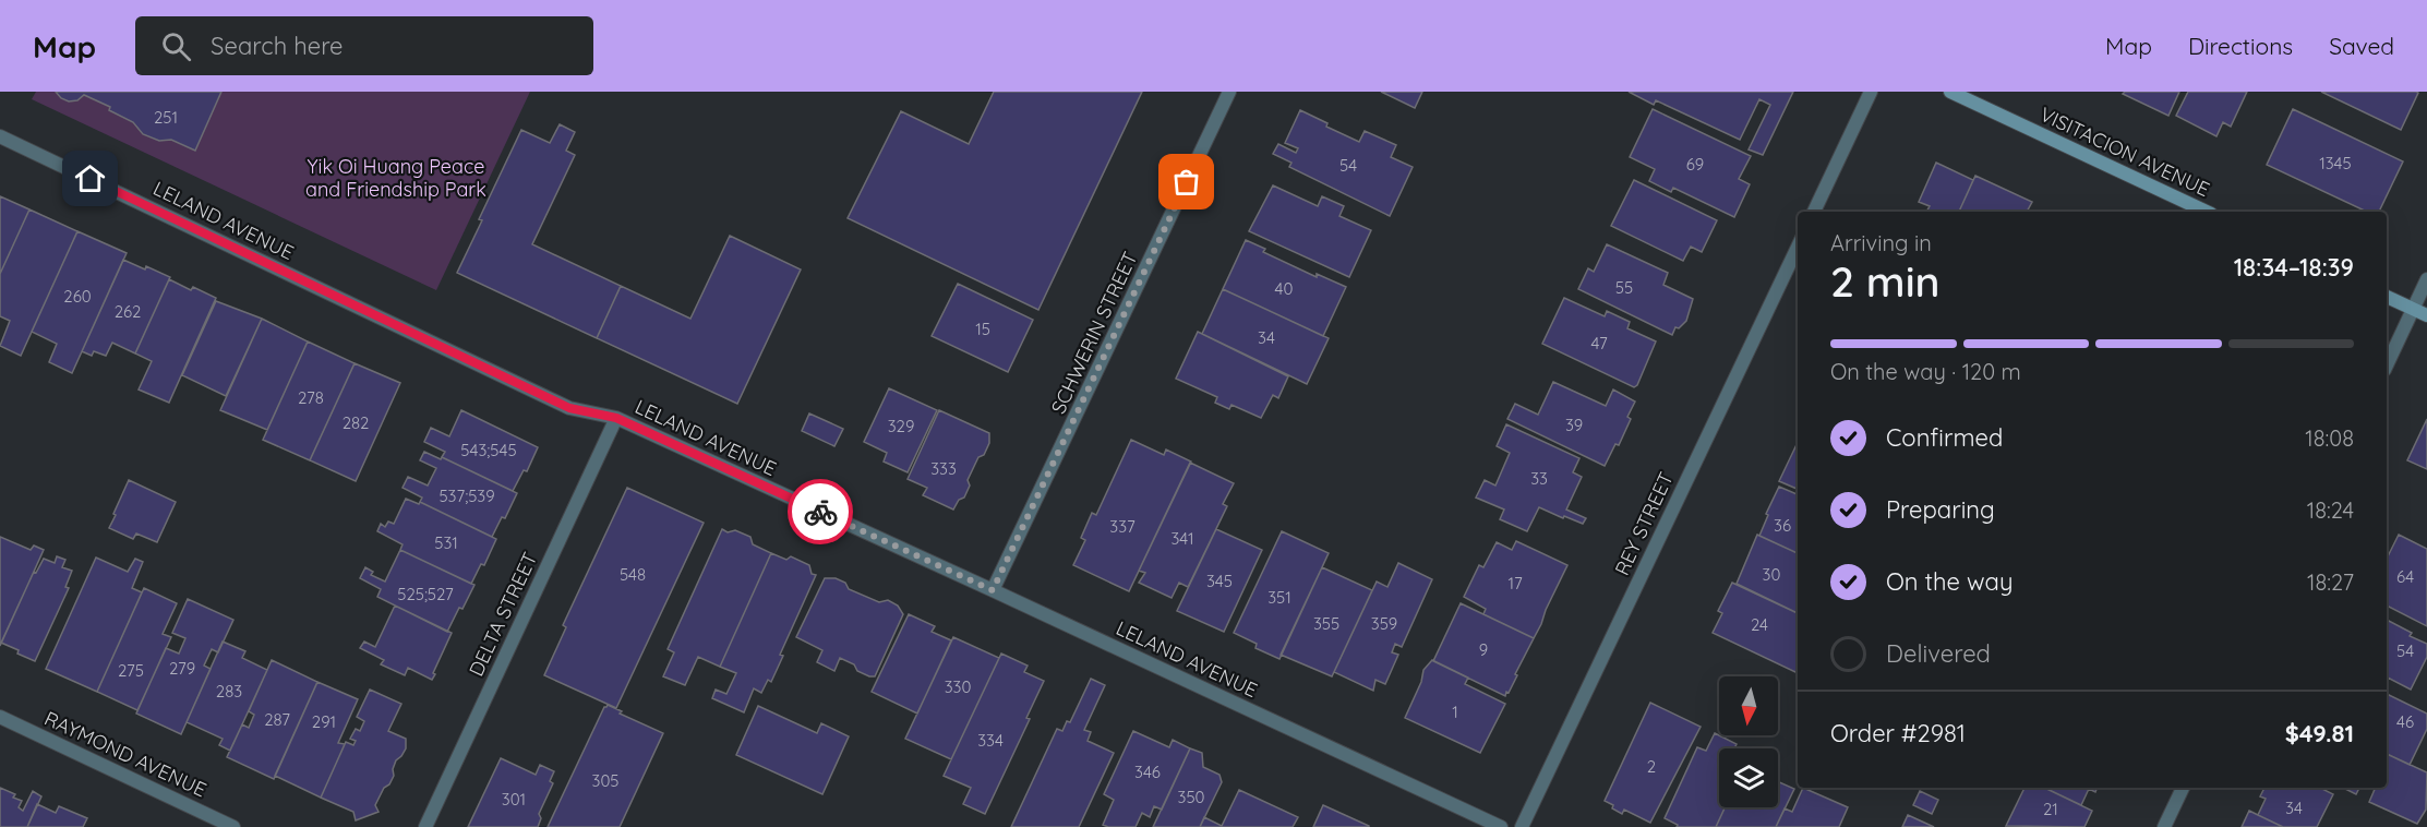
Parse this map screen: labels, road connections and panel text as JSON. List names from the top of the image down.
{
  "streets": {
    "street": [
      "VISITACION AVENUE",
      "LELAND AVENUE",
      "SCHWERIN STREET",
      "REY STREET",
      "DELTA STREET",
      "RAYMOND AVENUE"
    ]
  },
  "crossings": [
    ["LELAND AVENUE", "SCHWERIN STREET"],
    ["LELAND AVENUE", "DELTA STREET"]
  ],
  "parks": ["Yik Oi Huang Peace and Friendship Park"],
  "house_numbers": [
    "251",
    "1345",
    "69",
    "54",
    "55",
    "40",
    "260",
    "262",
    "15",
    "34",
    "47",
    "278",
    "282",
    "39",
    "329",
    "543;545",
    "333",
    "33",
    "537;539",
    "36",
    "337",
    "341",
    "531",
    "548",
    "30",
    "64",
    "345",
    "17",
    "525;527",
    "351",
    "355",
    "359",
    "24",
    "9",
    "54",
    "279",
    "275",
    "330",
    "283",
    "1",
    "287",
    "291",
    "46",
    "334",
    "2",
    "346",
    "305",
    "350",
    "301",
    "34",
    "21"
  ],
  "north": "bottom",
  "page": {
    "header": "Map",
    "search": "Search here",
    "nav": ["Map", "Directions", "Saved"],
    "heading": ["2 min", "Arriving in", "18:34–18:39"],
    "panel": ["Order #2981", "$49.81"],
    "bar": "On the way · 120 m",
    "list": [
      ["Confirmed", "18:08"],
      ["Preparing", "18:24"],
      ["On the way", "18:27"],
      "Delivered"
    ]
  }
}
